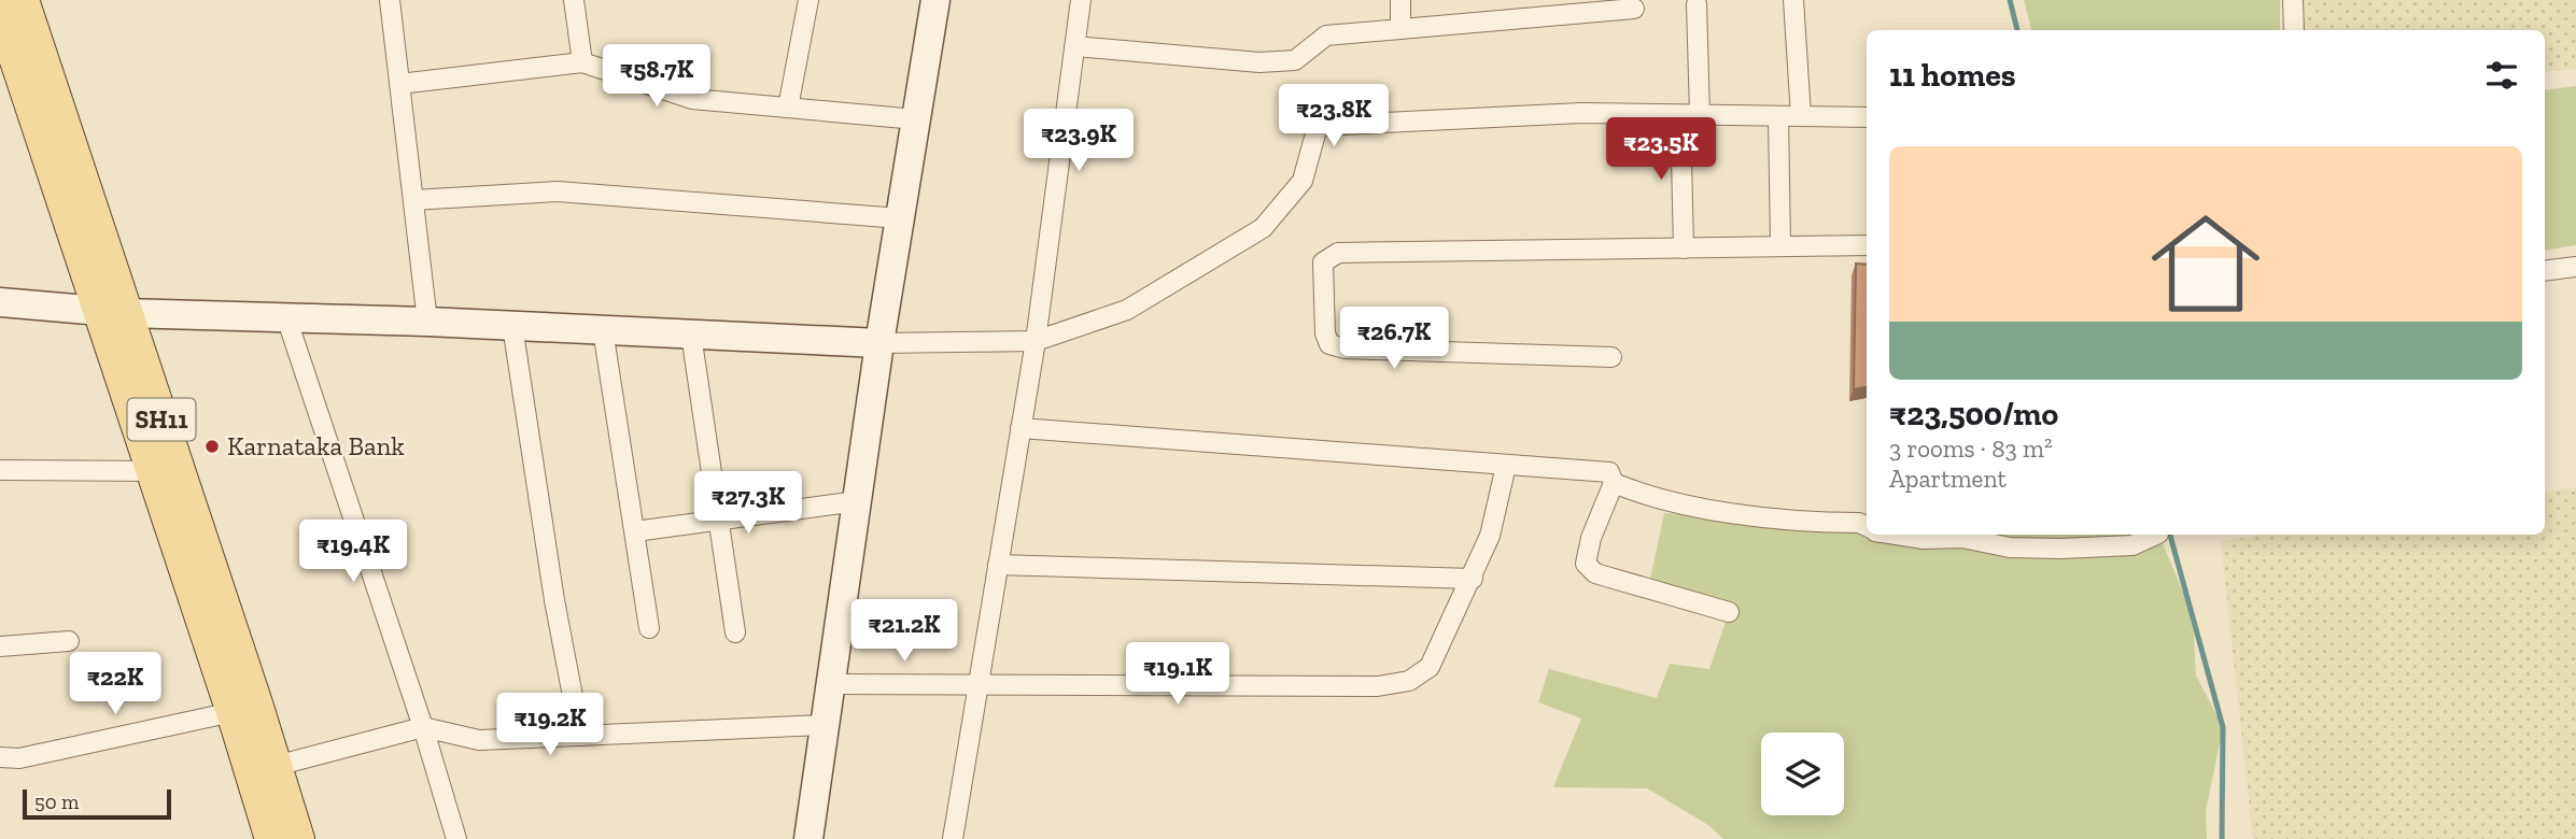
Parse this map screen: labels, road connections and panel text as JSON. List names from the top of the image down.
{
  "streets": {
    "main road": ["SH11"]
  },
  "places": ["Karnataka Bank"],
  "scale_bar": "50 m",
  "page": {
    "heading": "11 homes",
    "price": [
      "₹58.7K",
      "₹23.8K",
      "₹23.9K",
      "₹23.5K",
      "₹26.7K",
      "₹27.3K",
      "₹19.4K",
      "₹21.2K",
      "₹19.1K",
      "₹22K",
      "₹19.2K"
    ],
    "list": [
      {
        "name": "₹23,500/mo",
        "note": "3 rooms · 83 m² · Apartment"
      }
    ],
    "scale": "50 m"
  }
}
